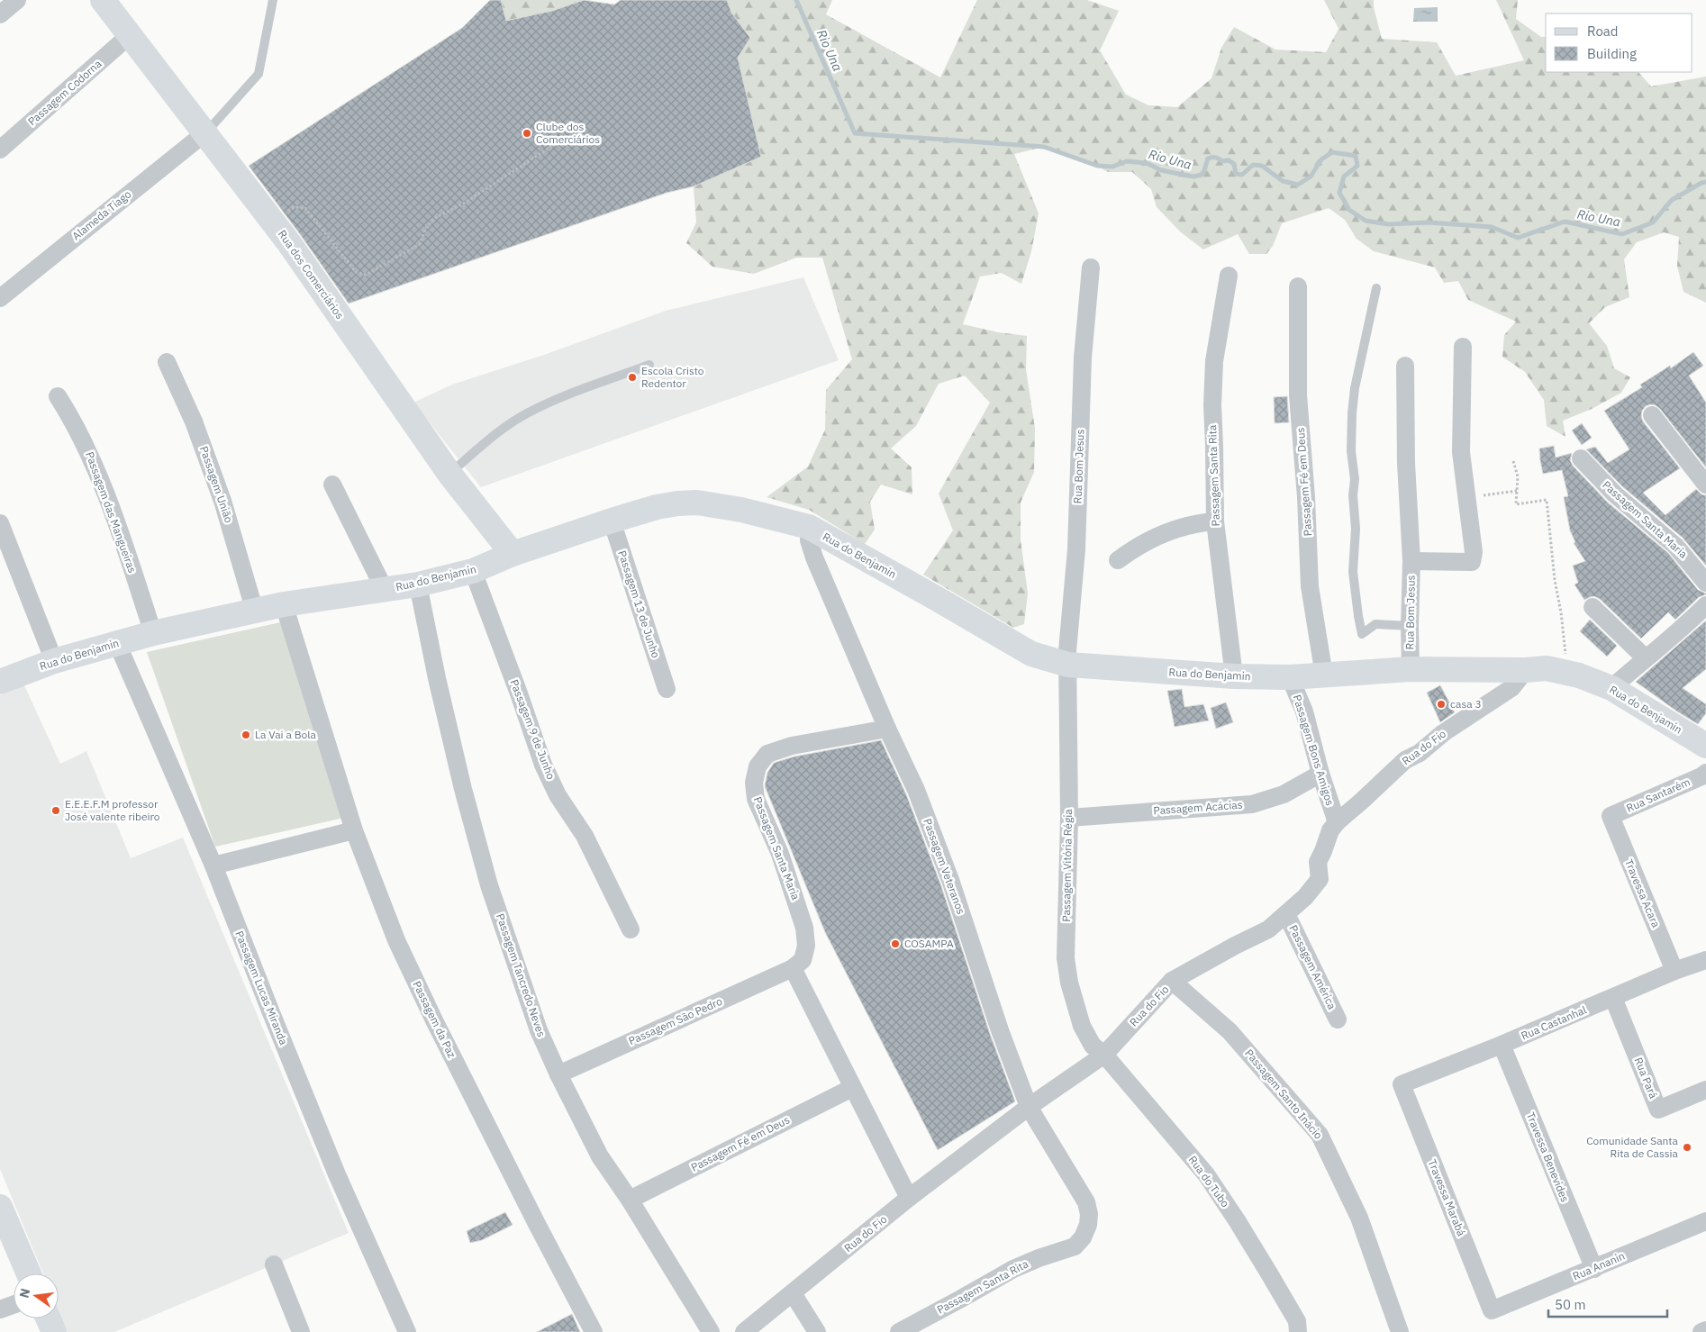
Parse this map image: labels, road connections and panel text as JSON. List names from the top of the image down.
{
  "streets": {
    "main road": ["Rua dos Comerciários", "Rua do Benjamin"],
    "street": [
      "Passagem Codorna",
      "Alameda Tiago",
      "Rua Bom Jesus",
      "Passagem Santa Rita",
      "Passagem Fé em Deus",
      "Passagem União",
      "Passagem das Mangueiras",
      "Passagem Santa Maria",
      "Passagem 13 de Junho",
      "Passagem 9 de Junho",
      "Rua do Fio",
      "Passagem Bons Amigos",
      "Rua Santarém",
      "Passagem Acácias",
      "Passagem Vitória Régia",
      "Passagem Veteranos",
      "Travessa Acara",
      "Passagem América",
      "Passagem Tancredo Neves",
      "Passagem Lucas Miranda",
      "Passagem da Paz",
      "Passagem São Pedro",
      "Rua Castanhal",
      "Rua Pará",
      "Passagem Santo Inácio",
      "Travessa Benevides",
      "Rua do Tubo",
      "Travessa Marabá",
      "Rua Ananin"
    ]
  },
  "crossings": [
    ["Passagem Codorna", "Rua dos Comerciários"],
    ["Alameda Tiago", "Rua dos Comerciários"],
    ["Rua dos Comerciários", "Rua do Benjamin"],
    ["Rua Bom Jesus", "Rua do Benjamin"],
    ["Rua Bom Jesus", "Passagem Vitória Régia"],
    ["Passagem Santa Rita", "Rua do Benjamin"],
    ["Passagem Santa Rita", "Passagem Veteranos"],
    ["Passagem Fé em Deus", "Rua do Benjamin"],
    ["Passagem Fé em Deus", "Passagem Tancredo Neves"],
    ["Passagem União", "Rua do Benjamin"],
    ["Passagem das Mangueiras", "Rua do Benjamin"],
    ["Passagem Santa Maria", "Passagem Veteranos"],
    ["Passagem Santa Maria", "Passagem São Pedro"],
    ["Rua do Benjamin", "Passagem 13 de Junho"],
    ["Rua do Benjamin", "Passagem 9 de Junho"],
    ["Rua do Benjamin", "Rua do Fio"],
    ["Rua do Benjamin", "Passagem Bons Amigos"],
    ["Rua do Benjamin", "Passagem Vitória Régia"],
    ["Rua do Benjamin", "Passagem Veteranos"],
    ["Rua do Benjamin", "Passagem Tancredo Neves"],
    ["Rua do Benjamin", "Passagem Lucas Miranda"],
    ["Rua do Benjamin", "Passagem da Paz"],
    ["Rua do Fio", "Passagem Bons Amigos"],
    ["Rua do Fio", "Passagem Vitória Régia"],
    ["Rua do Fio", "Passagem Veteranos"],
    ["Rua do Fio", "Passagem América"],
    ["Rua do Fio", "Passagem Santo Inácio"],
    ["Rua do Fio", "Rua do Tubo"],
    ["Passagem Bons Amigos", "Passagem Acácias"],
    ["Rua Santarém", "Travessa Acara"],
    ["Passagem Acácias", "Passagem Vitória Régia"],
    ["Passagem Vitória Régia", "Rua do Tubo"],
    ["Travessa Acara", "Rua Castanhal"],
    ["Passagem Tancredo Neves", "Passagem São Pedro"],
    ["Rua Castanhal", "Rua Pará"],
    ["Rua Castanhal", "Travessa Benevides"],
    ["Rua Castanhal", "Travessa Marabá"],
    ["Travessa Benevides", "Rua Ananin"],
    ["Travessa Marabá", "Rua Ananin"]
  ],
  "water": ["Rio Una"],
  "places": [
    "Clube dos Comerciários",
    "Escola Cristo Redentor",
    "casa 3",
    "La Vai a Bola",
    "E.E.E.F.M professor José valente ribeiro",
    "COSAMPA",
    "Comunidade Santa Rita de Cassia"
  ],
  "legend": ["Road", "Building"],
  "scale_bar": "50 m",
  "north": "left"
}
